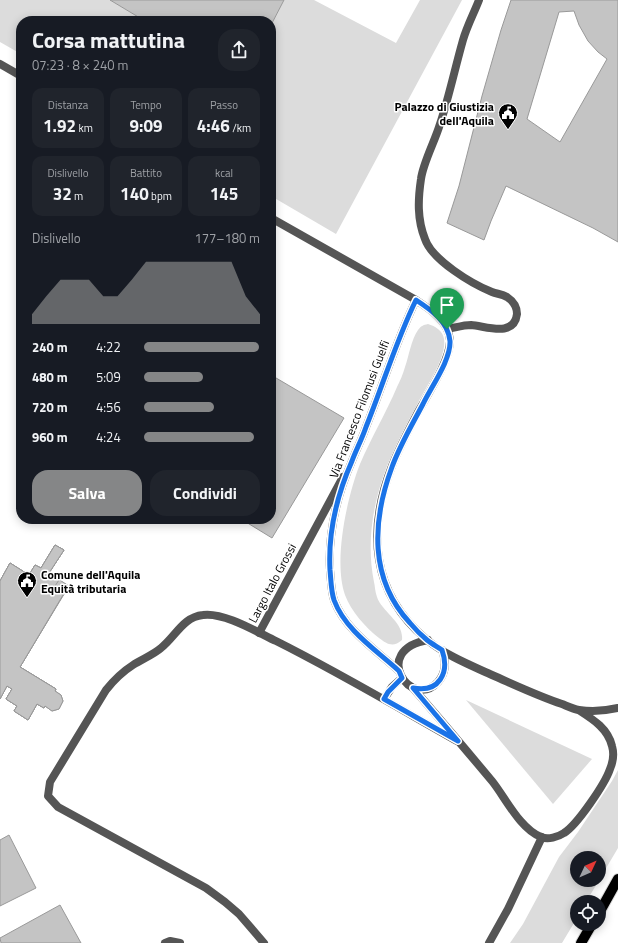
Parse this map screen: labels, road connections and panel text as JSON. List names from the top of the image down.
{
  "streets": {
    "street": ["Via Francesco Filomusi Guelfi", "Largo Italo Grossi"]
  },
  "crossings": [
    ["Via Francesco Filomusi Guelfi", "Largo Italo Grossi"]
  ],
  "places": {
    "public building": ["Palazzo di Giustizia dell'Aquila", "Comune dell'Aquila Equità tributaria"]
  },
  "north": "top right",
  "page": {
    "heading": ["Corsa mattutina", "07:23 · 8 × 240 m"],
    "stats": [
      ["Distanza", "1.92 km"],
      ["Tempo", "9:09"],
      ["Passo", "4:46 /km"],
      ["Dislivello", "32 m"],
      ["Battito", "140 bpm"],
      ["kcal", "145"]
    ],
    "chart": ["Dislivello", "177–180 m"],
    "list": [
      {
        "name": "240 m",
        "note": "4:22"
      },
      {
        "name": "480 m",
        "note": "5:09"
      },
      {
        "name": "720 m",
        "note": "4:56"
      },
      {
        "name": "960 m",
        "note": "4:24"
      }
    ],
    "buttons": ["Salva", "Condividi"]
  }
}
